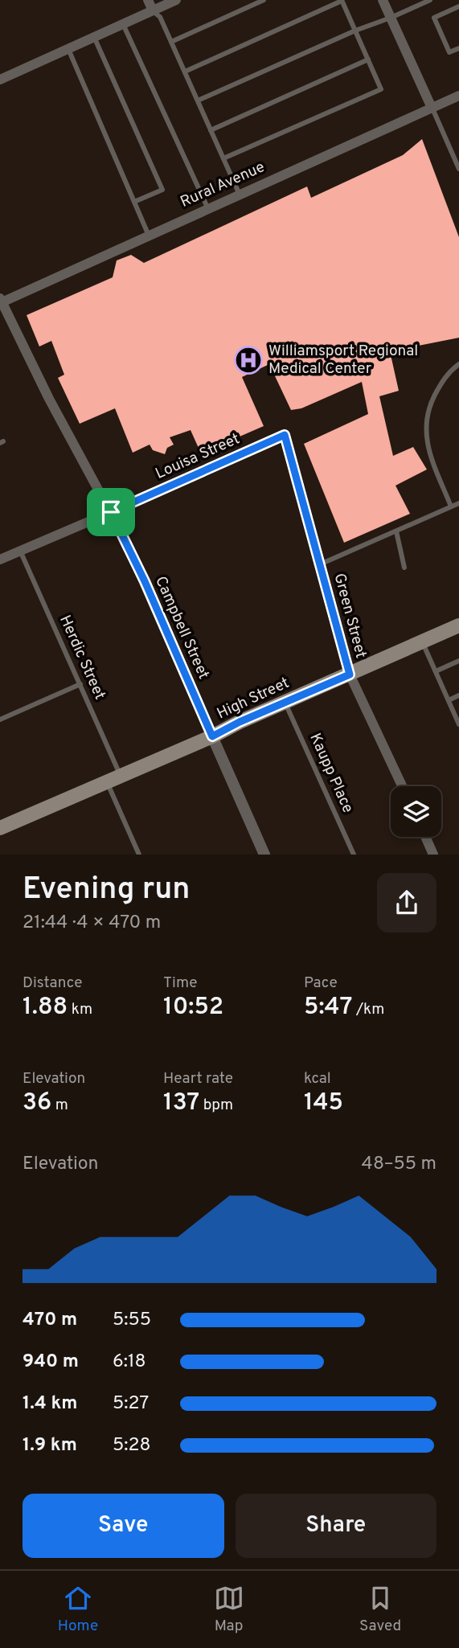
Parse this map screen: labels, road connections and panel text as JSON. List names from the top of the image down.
{
  "streets": {
    "main road": ["High Street"],
    "street": [
      "Rural Avenue",
      "Louisa Street",
      "Green Street",
      "Campbell Street"
    ],
    "lane": ["Herdic Street", "Kaupp Place"]
  },
  "crossings": [
    ["Rural Avenue", "Campbell Street"],
    ["Louisa Street", "Green Street"],
    ["Louisa Street", "Campbell Street"],
    ["Louisa Street", "Herdic Street"],
    ["Green Street", "High Street"],
    ["Campbell Street", "High Street"],
    ["Herdic Street", "High Street"],
    ["High Street", "Kaupp Place"]
  ],
  "places": {
    "hospital": ["Williamsport Regional Medical Center"]
  },
  "page": {
    "heading": ["Evening run", "21:44 · 4 × 470 m"],
    "stats": [
      ["Distance", "1.88 km"],
      ["Time", "10:52"],
      ["Pace", "5:47 /km"],
      ["Elevation", "36 m"],
      ["Heart rate", "137 bpm"],
      ["kcal", "145"]
    ],
    "chart": ["Elevation", "48–55 m"],
    "list": [
      {
        "name": "470 m",
        "note": "5:55"
      },
      {
        "name": "940 m",
        "note": "6:18"
      },
      {
        "name": "1.4 km",
        "note": "5:27"
      },
      {
        "name": "1.9 km",
        "note": "5:28"
      }
    ],
    "buttons": ["Save", "Share"],
    "tabs": ["Home", "Map", "Saved"]
  }
}
